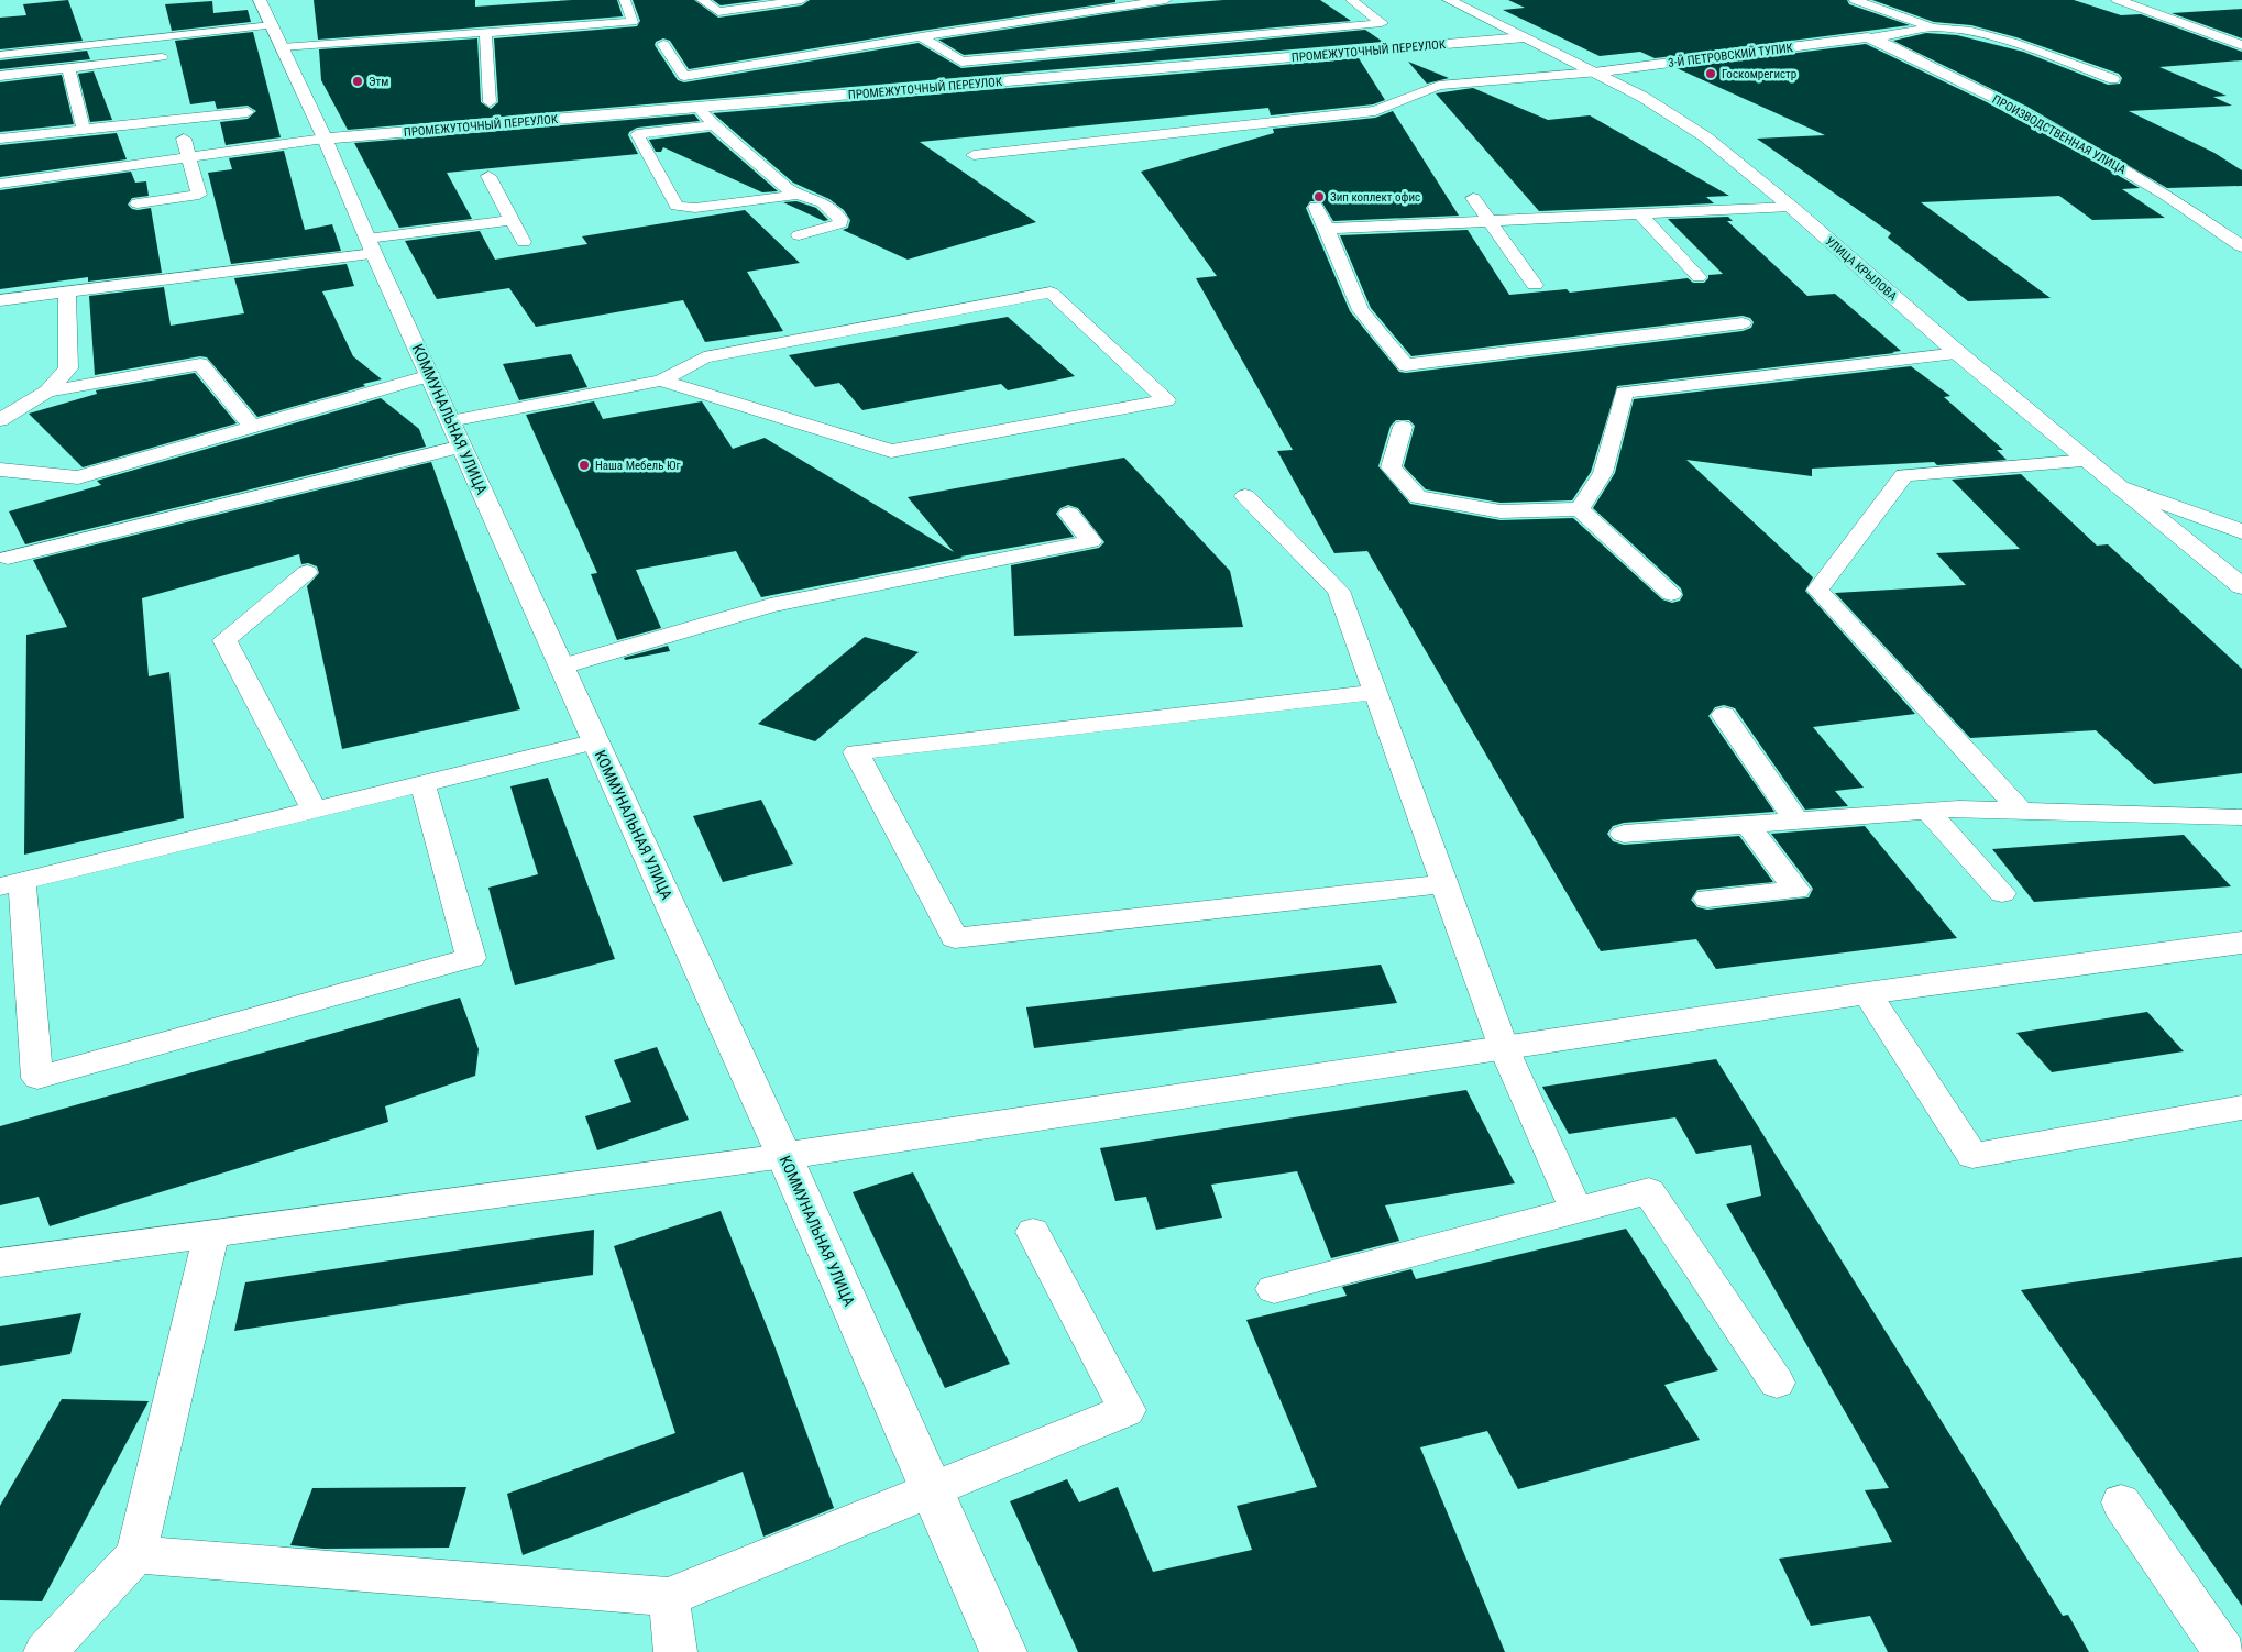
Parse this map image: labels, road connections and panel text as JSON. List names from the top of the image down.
{
  "streets": {
    "street": [
      "ПРОМЕЖУТОЧНЫЙ ПЕРЕУЛОК",
      "3-Й ПЕТРОВСКИЙ ТУПИК",
      "ПРОИЗВОДСТВЕННАЯ УЛИЦА",
      "УЛИЦА КРЫЛОВА",
      "КОММУНАЛЬНАЯ УЛИЦА"
    ]
  },
  "crossings": [
    ["ПРОМЕЖУТОЧНЫЙ ПЕРЕУЛОК", "УЛИЦА КРЫЛОВА"],
    ["ПРОМЕЖУТОЧНЫЙ ПЕРЕУЛОК", "КОММУНАЛЬНАЯ УЛИЦА"],
    ["3-Й ПЕТРОВСКИЙ ТУПИК", "ПРОИЗВОДСТВЕННАЯ УЛИЦА"],
    ["3-Й ПЕТРОВСКИЙ ТУПИК", "УЛИЦА КРЫЛОВА"]
  ],
  "places": [
    "Госкомрегистр",
    "Этм",
    "Зип коплект офис",
    "Наша Мебель Юг"
  ]
}
